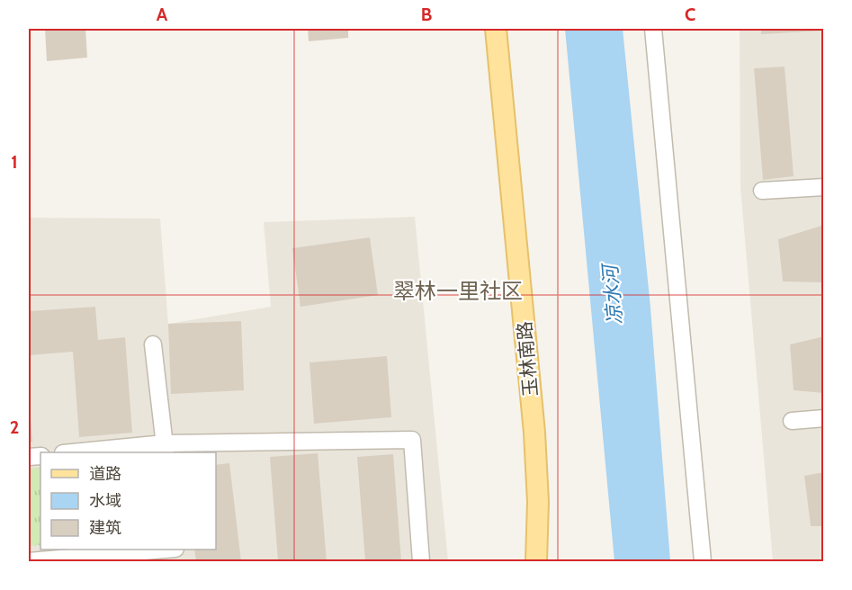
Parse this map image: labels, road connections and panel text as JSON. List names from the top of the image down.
{
  "streets": {
    "main road": ["玉林南路"]
  },
  "districts": ["翠林一里社区"],
  "water": ["凉水河"],
  "legend": ["道路", "水域", "建筑"],
  "grid": {
    "columns": ["A", "B", "C"],
    "rows": ["1", "2"]
  }
}
